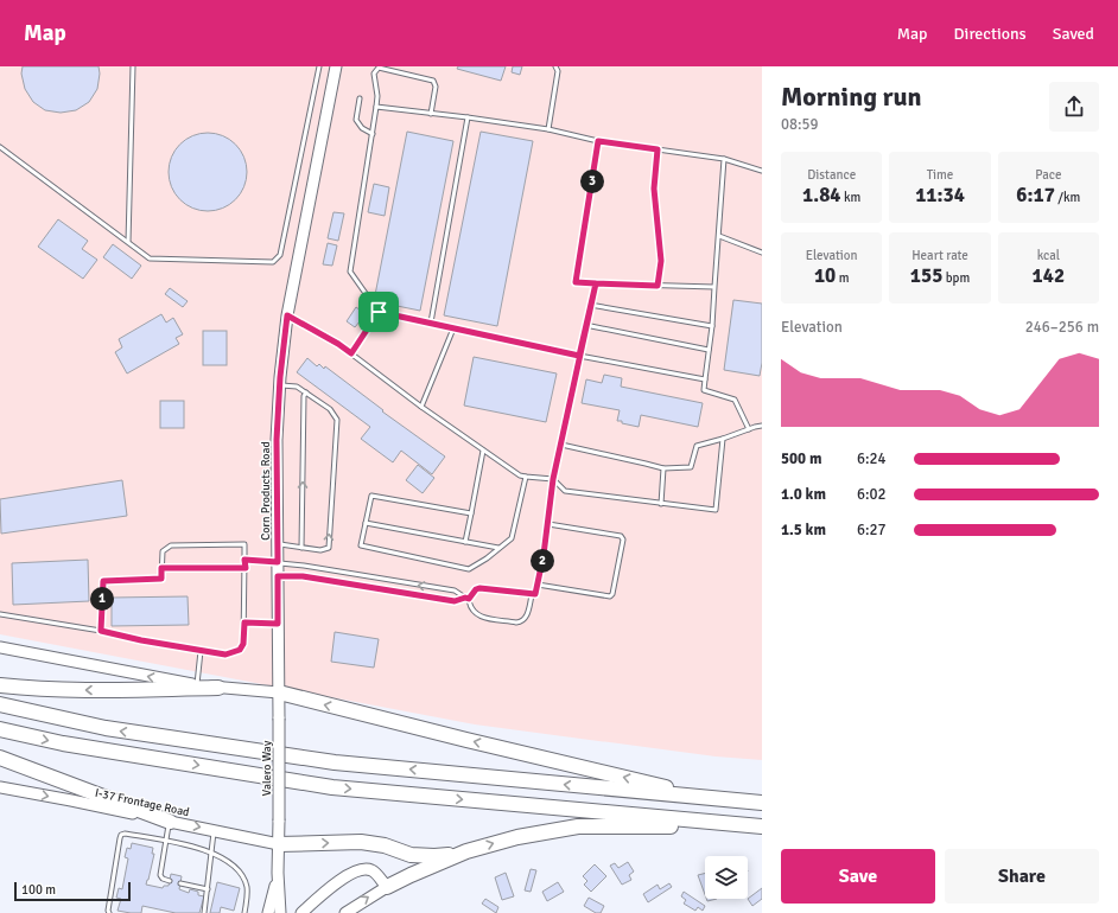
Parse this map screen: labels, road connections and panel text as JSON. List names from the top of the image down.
{
  "streets": {
    "main road": ["Corn Products Road", "Valero Way", "I-37 Frontage Road"]
  },
  "crossings": [
    ["Corn Products Road", "Valero Way"],
    ["Valero Way", "I-37 Frontage Road"]
  ],
  "one_way": ["I-37 Frontage Road"],
  "scale_bar": "100 m",
  "page": {
    "header": "Map",
    "nav": ["Map", "Directions", "Saved"],
    "heading": ["Morning run", "08:59"],
    "stats": [
      ["Distance", "1.84 km"],
      ["Time", "11:34"],
      ["Pace", "6:17 /km"],
      ["Elevation", "10 m"],
      ["Heart rate", "155 bpm"],
      ["kcal", "142"]
    ],
    "pins": ["3", "2", "1"],
    "chart": ["Elevation", "246–256 m"],
    "list": [
      {
        "name": "500 m",
        "note": "6:24"
      },
      {
        "name": "1.0 km",
        "note": "6:02"
      },
      {
        "name": "1.5 km",
        "note": "6:27"
      }
    ],
    "buttons": ["Save", "Share"],
    "scale": "100 m"
  }
}
